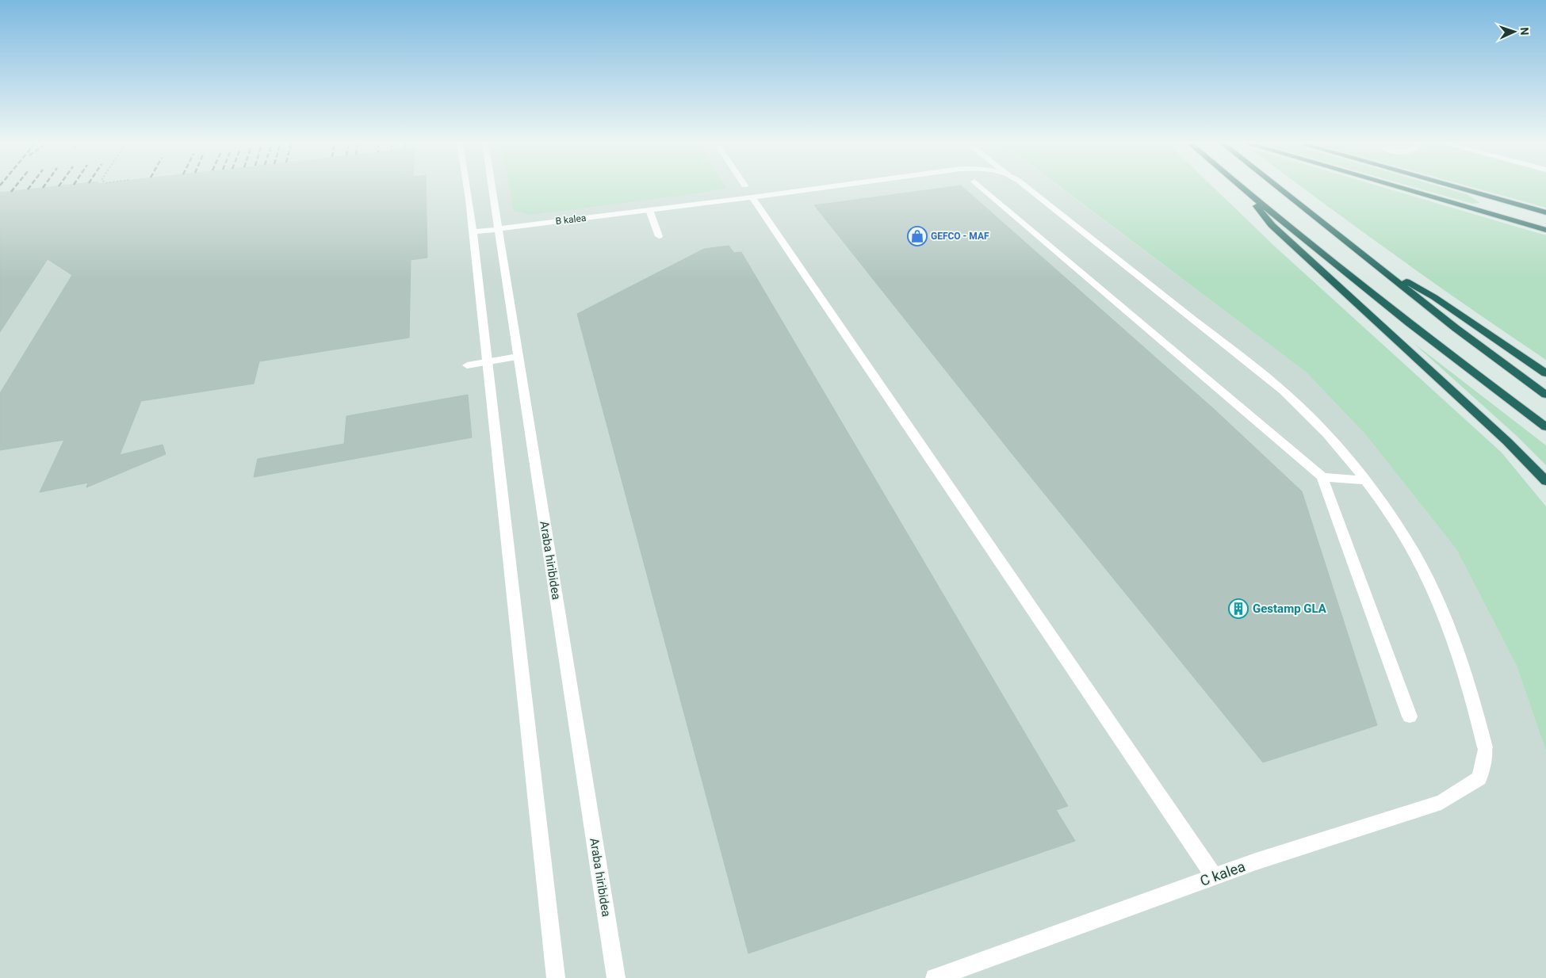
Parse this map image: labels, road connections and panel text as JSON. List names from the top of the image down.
{
  "streets": {
    "street": ["B kalea", "Araba hiribidea", "C kalea"]
  },
  "crossings": [
    ["B kalea", "Araba hiribidea"],
    ["B kalea", "C kalea"]
  ],
  "places": {
    "shop": ["GEFCO - MAF"],
    "building": ["Gestamp GLA"]
  },
  "north": "right"
}
